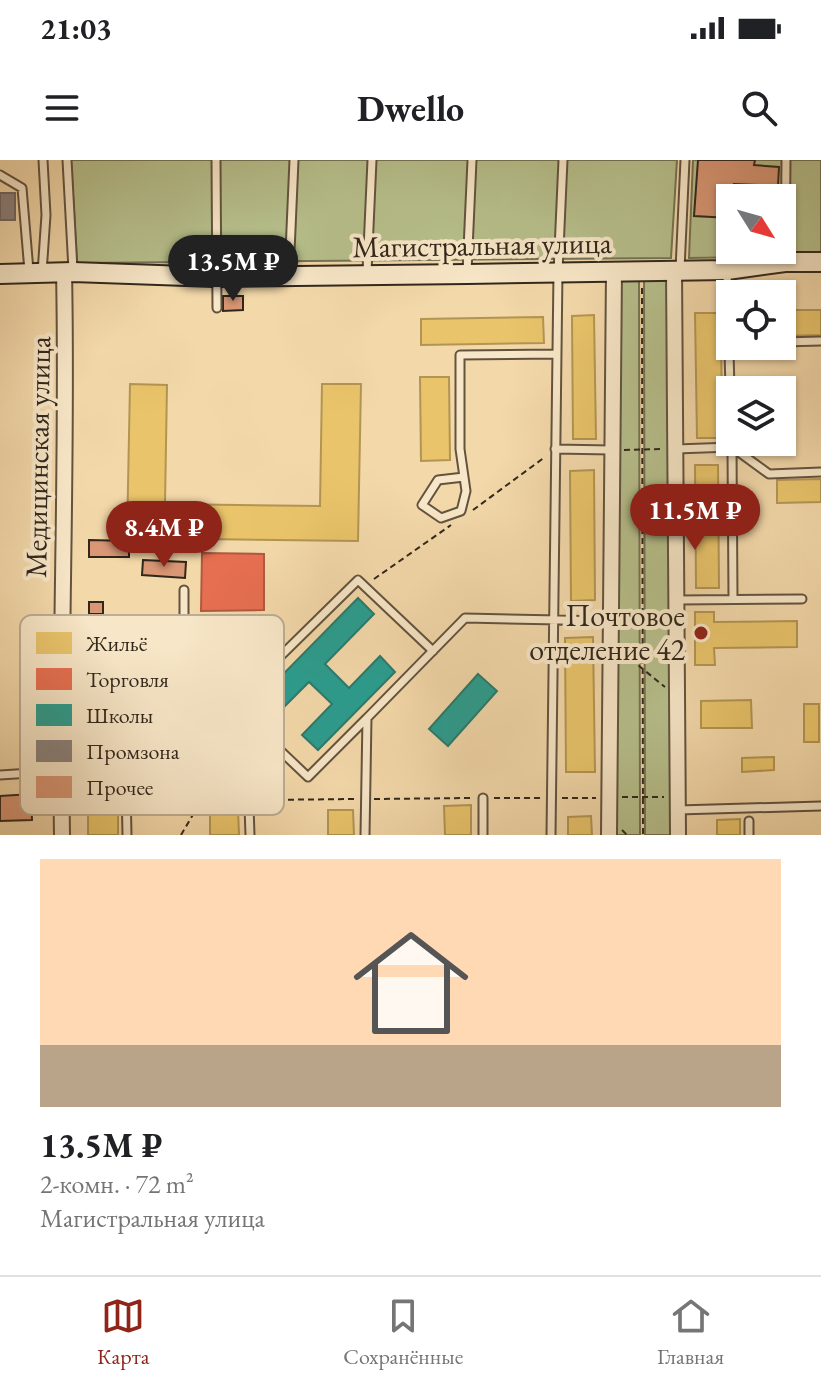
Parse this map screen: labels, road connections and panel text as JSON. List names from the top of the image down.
{
  "streets": {
    "street": ["Магистральная улица", "Медицинская улица"]
  },
  "crossings": [
    ["Магистральная улица", "Медицинская улица"]
  ],
  "places": ["Почтовое отделение 42"],
  "legend": [
    "Жильё",
    "Торговля",
    "Школы",
    "Промзона",
    "Прочее"
  ],
  "north": "bottom right",
  "page": {
    "status": "21:03",
    "header": "Dwello",
    "price": ["13.5M ₽", "11.5M ₽", "8.4M ₽"],
    "list": [
      {
        "name": "13.5M ₽",
        "note": "2-комн. · 72 m² · Магистральная улица"
      }
    ],
    "tabs": ["Карта", "Сохранённые", "Главная"]
  }
}
